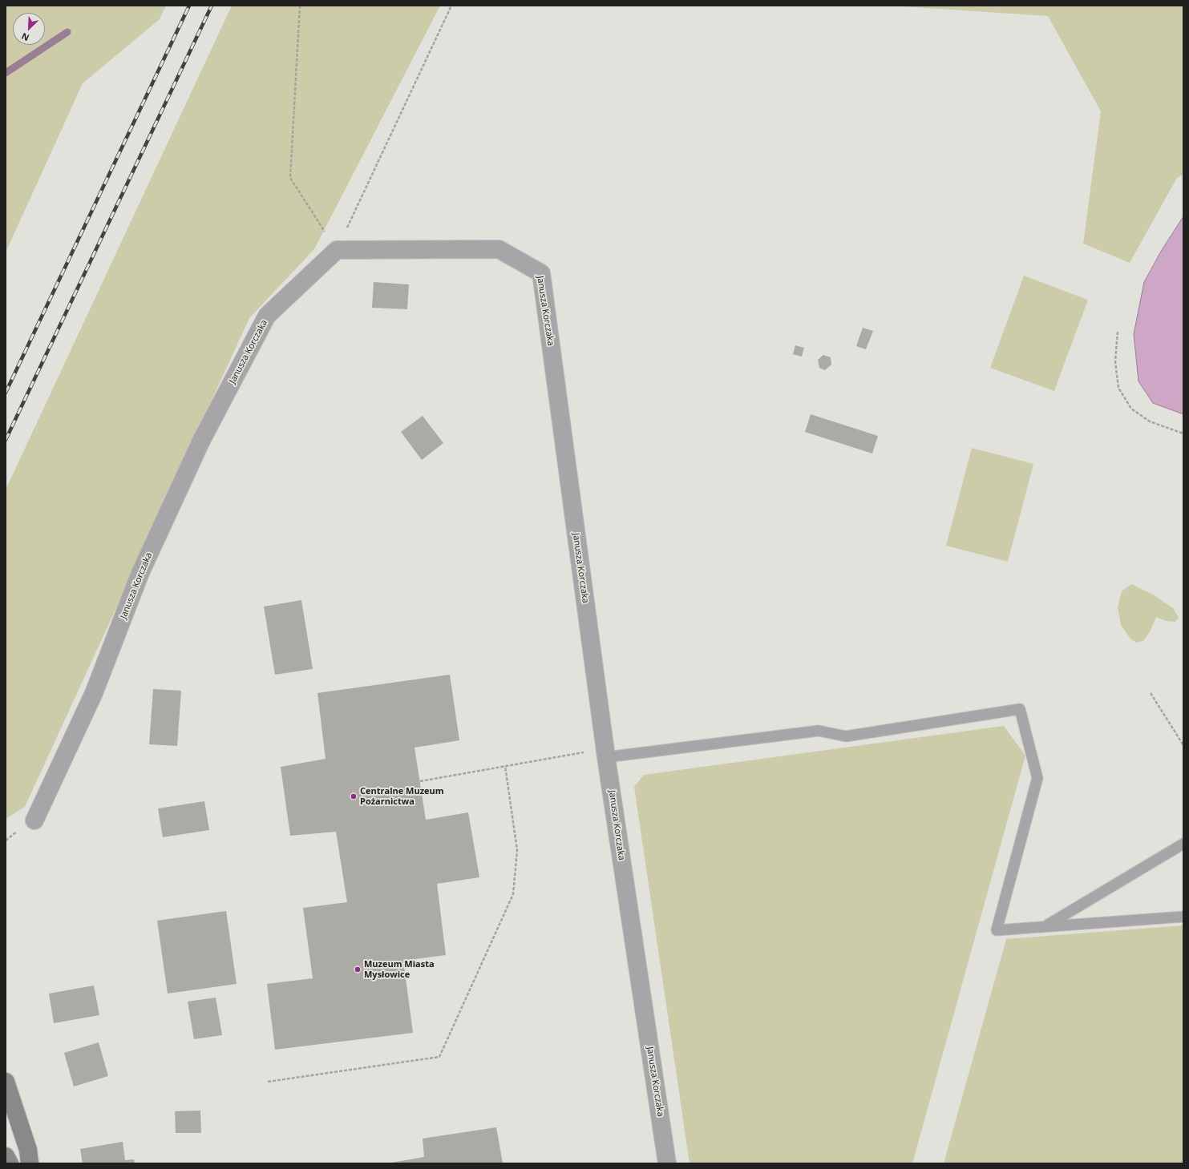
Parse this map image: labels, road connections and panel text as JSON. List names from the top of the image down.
{
  "streets": {
    "street": ["Janusza Korczaka"]
  },
  "places": ["Centralne Muzeum Pożarnictwa", "Muzeum Miasta Mysłowice"],
  "north": "bottom left"
}
